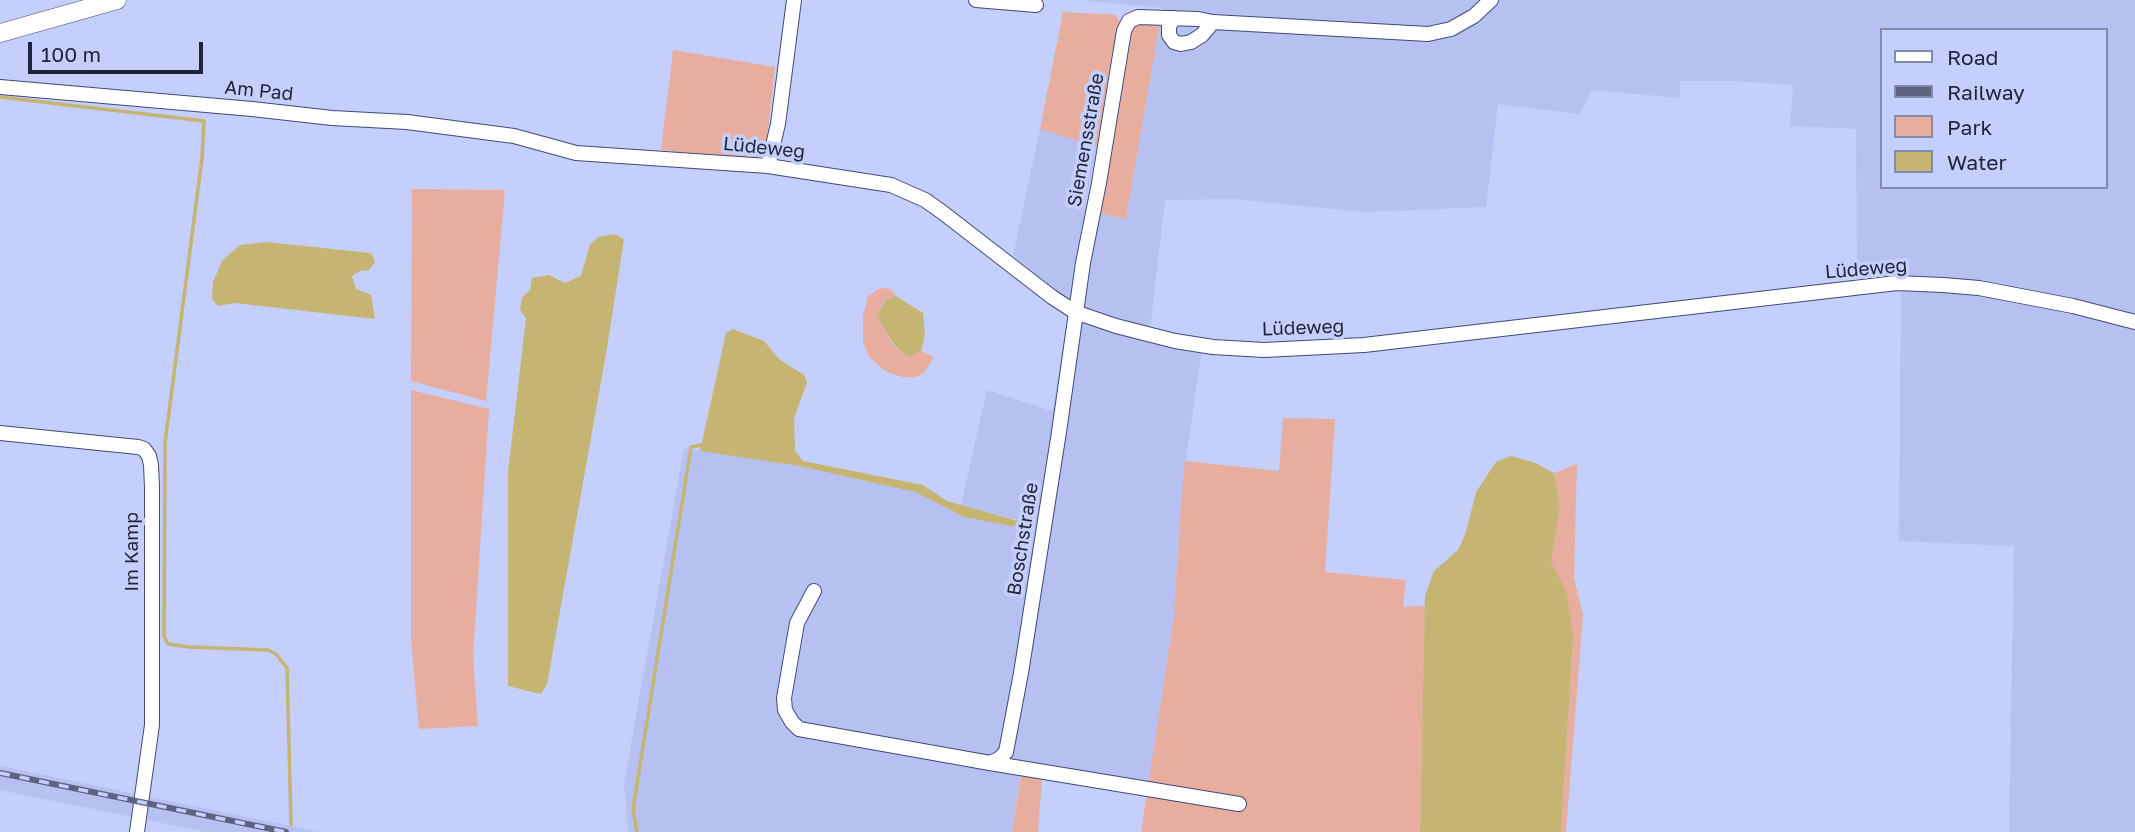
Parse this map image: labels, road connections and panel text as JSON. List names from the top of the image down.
{
  "streets": {
    "street": [
      "Am Pad",
      "Siemensstraße",
      "Lüdeweg",
      "Boschstraße",
      "Im Kamp"
    ]
  },
  "crossings": [
    ["Am Pad", "Lüdeweg"],
    ["Siemensstraße", "Lüdeweg"],
    ["Siemensstraße", "Boschstraße"],
    ["Lüdeweg", "Boschstraße"]
  ],
  "legend": [
    "Road",
    "Railway",
    "Park",
    "Water"
  ],
  "scale_bar": "100 m"
}
